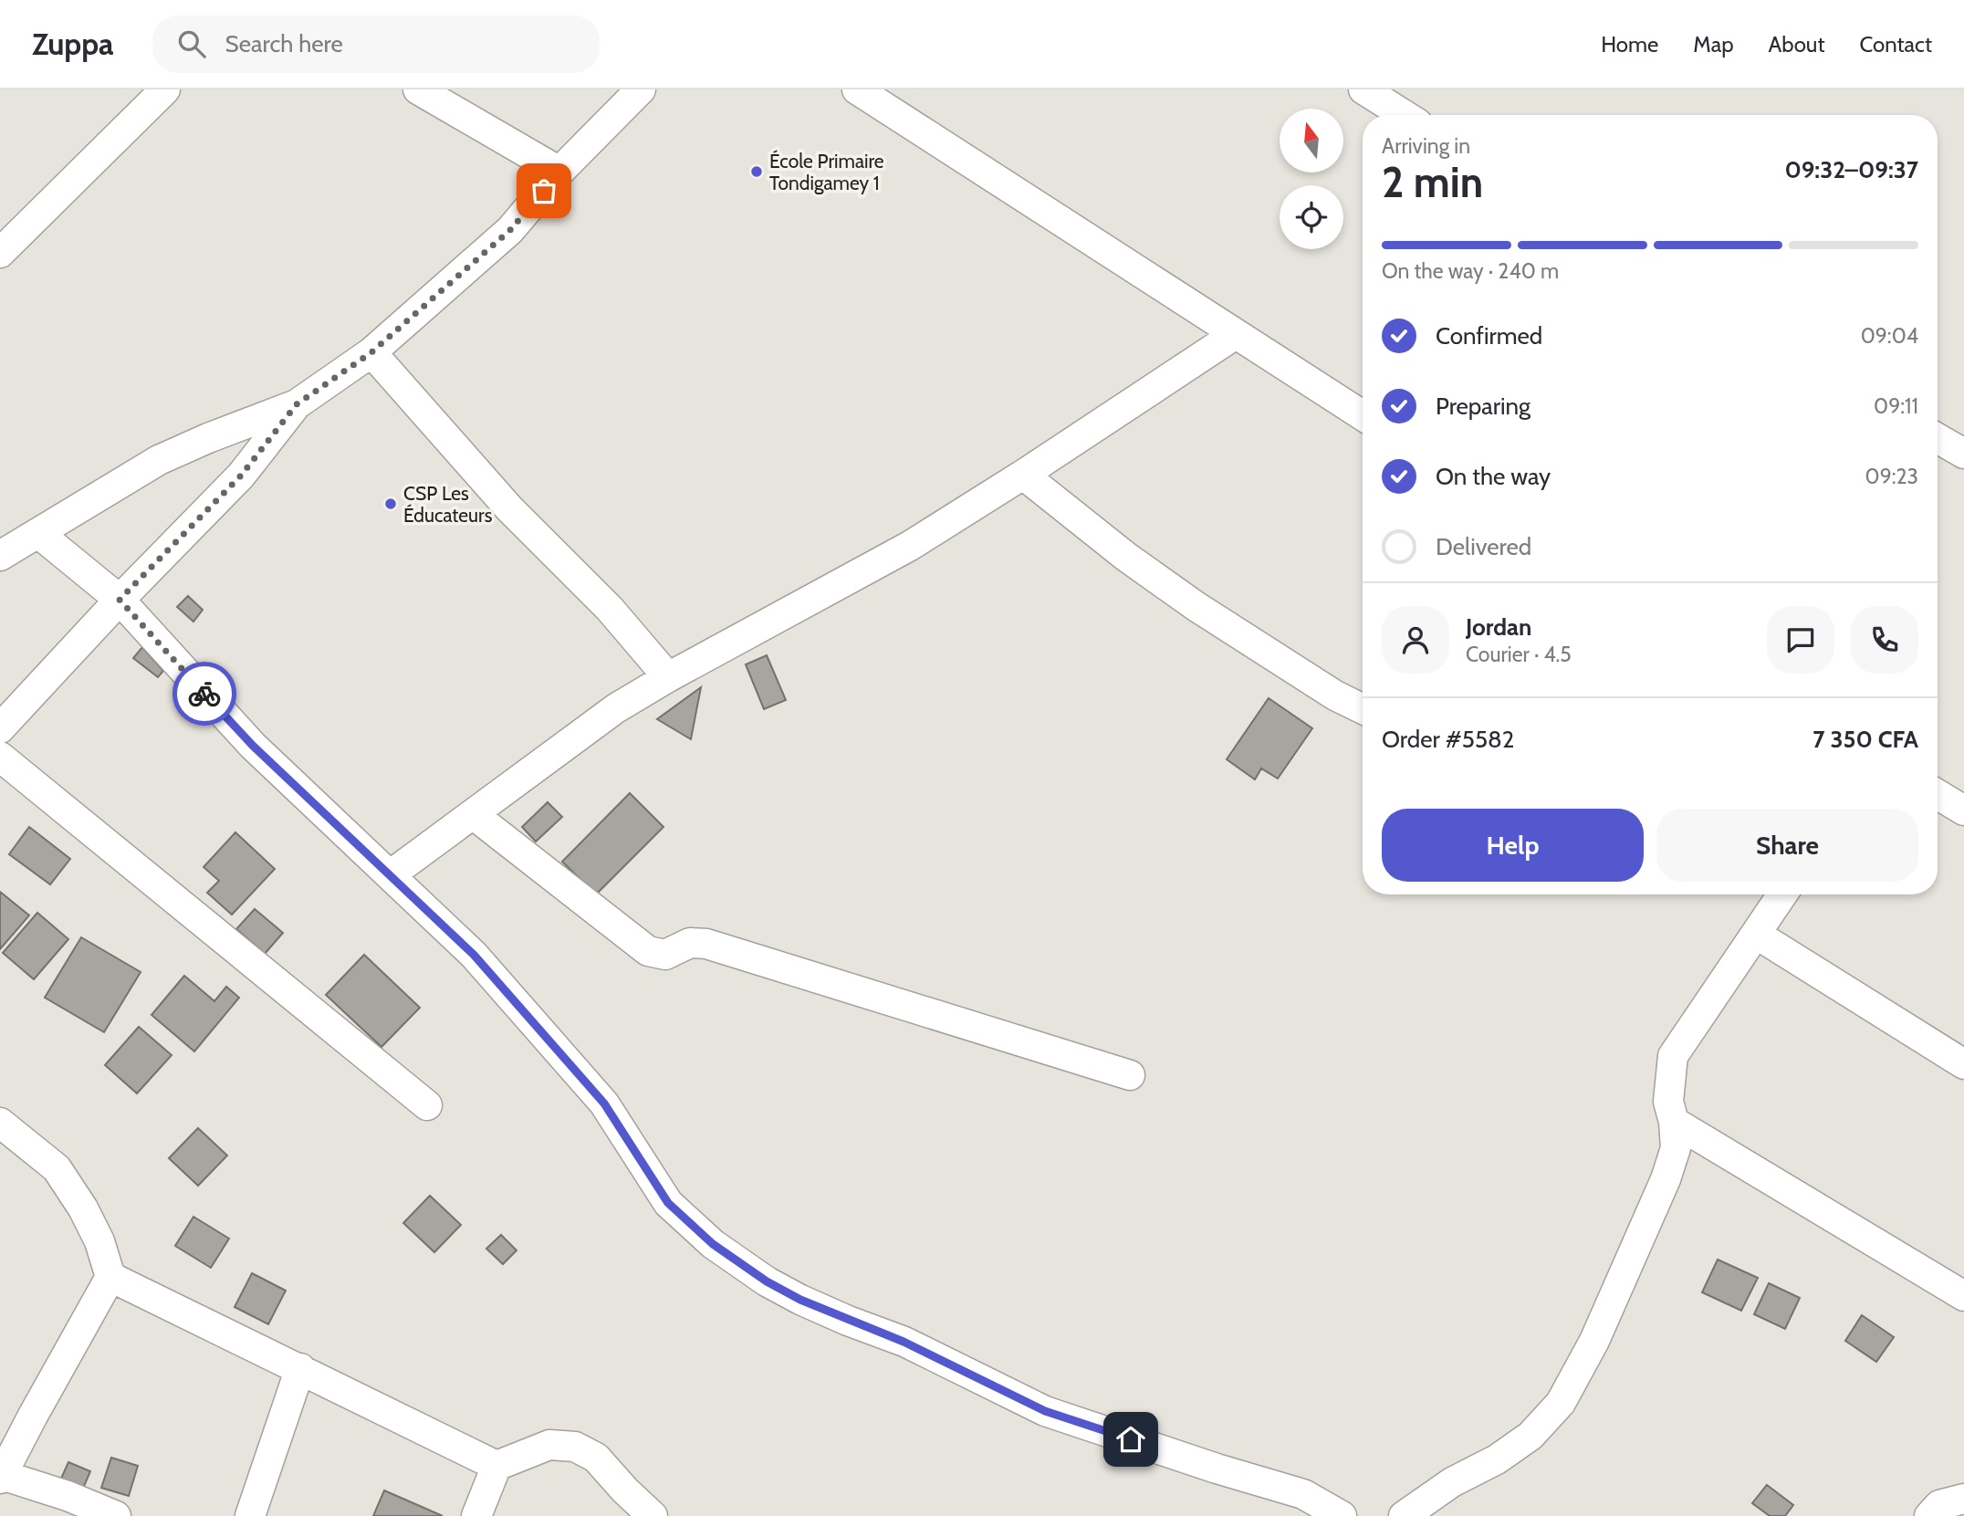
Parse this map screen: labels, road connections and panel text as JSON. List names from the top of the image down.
{
  "places": ["École Primaire Tondigamey 1", "CSP Les Éducateurs"],
  "north": "top",
  "page": {
    "header": "Zuppa",
    "search": "Search here",
    "nav": [
      "Home",
      "Map",
      "About",
      "Contact"
    ],
    "heading": ["2 min", "Arriving in", "09:32–09:37"],
    "panel": [
      "Jordan",
      "Courier · 4.5",
      "Order #5582",
      "7 350 CFA"
    ],
    "bar": "On the way · 240 m",
    "list": [
      ["Confirmed", "09:04"],
      ["Preparing", "09:11"],
      ["On the way", "09:23"],
      "Delivered"
    ],
    "buttons": ["Help", "Share"]
  }
}
